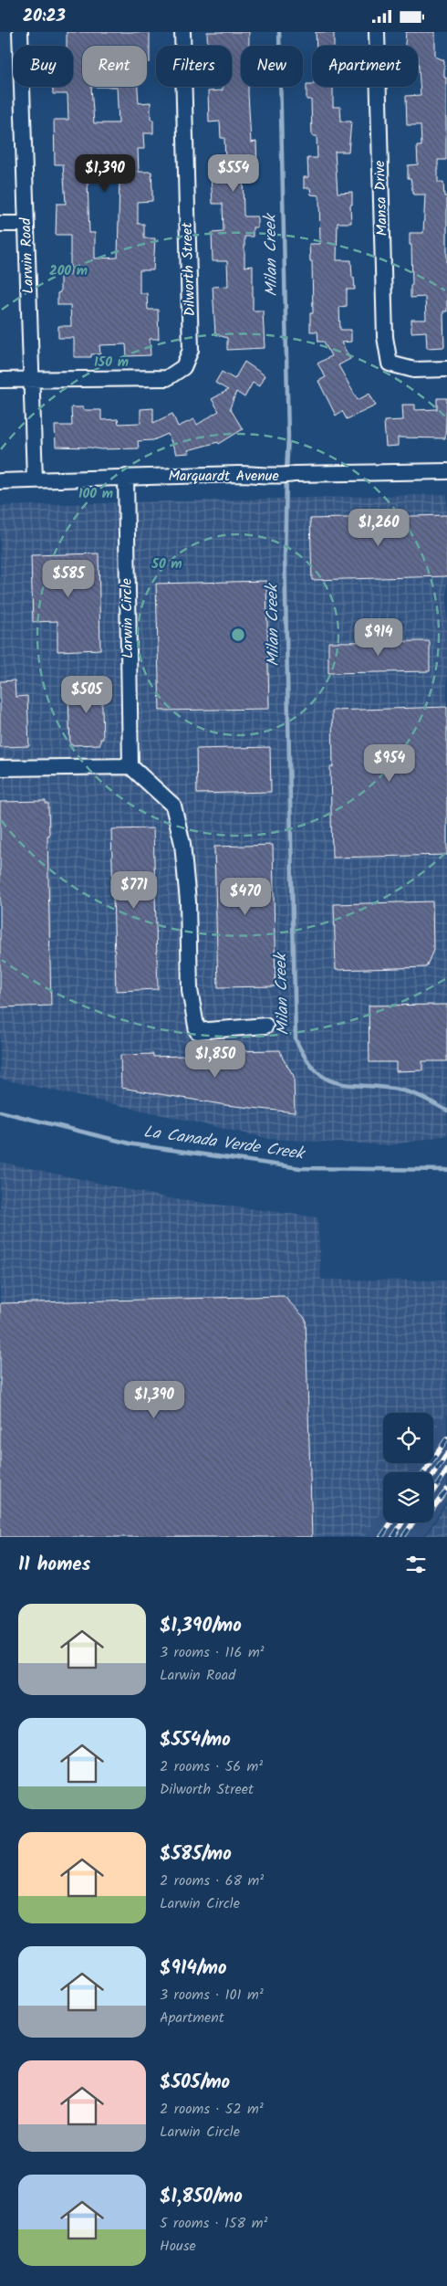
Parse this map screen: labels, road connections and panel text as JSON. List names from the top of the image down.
{
  "streets": {
    "street": [
      "Mansa Drive",
      "Larwin Road",
      "Dilworth Street",
      "Marquardt Avenue",
      "Larwin Circle"
    ]
  },
  "crossings": [
    ["Larwin Road", "Dilworth Street"],
    ["Larwin Road", "Marquardt Avenue"],
    ["Marquardt Avenue", "Larwin Circle"]
  ],
  "water": ["Milan Creek", "La Canada Verde Creek"],
  "page": {
    "status": "20:23",
    "chip": [
      "Buy",
      "Rent",
      "Filters",
      "New",
      "Apartment"
    ],
    "price": [
      "$1,390",
      "$554",
      "$1,260",
      "$585",
      "$914",
      "$505",
      "$954",
      "$771",
      "$470",
      "$1,850",
      "$1,390"
    ],
    "heading": "11 homes",
    "list": [
      {
        "name": "$1,390/mo",
        "note": "3 rooms · 116 m² · Larwin Road"
      },
      {
        "name": "$554/mo",
        "note": "2 rooms · 56 m² · Dilworth Street"
      },
      {
        "name": "$585/mo",
        "note": "2 rooms · 68 m² · Larwin Circle"
      },
      {
        "name": "$914/mo",
        "note": "3 rooms · 101 m² · Apartment"
      },
      {
        "name": "$505/mo",
        "note": "2 rooms · 52 m² · Larwin Circle"
      },
      {
        "name": "$1,850/mo",
        "note": "5 rooms · 158 m² · House"
      }
    ]
  },
  "rings": [
    "200 m",
    "150 m",
    "100 m",
    "50 m"
  ]
}
